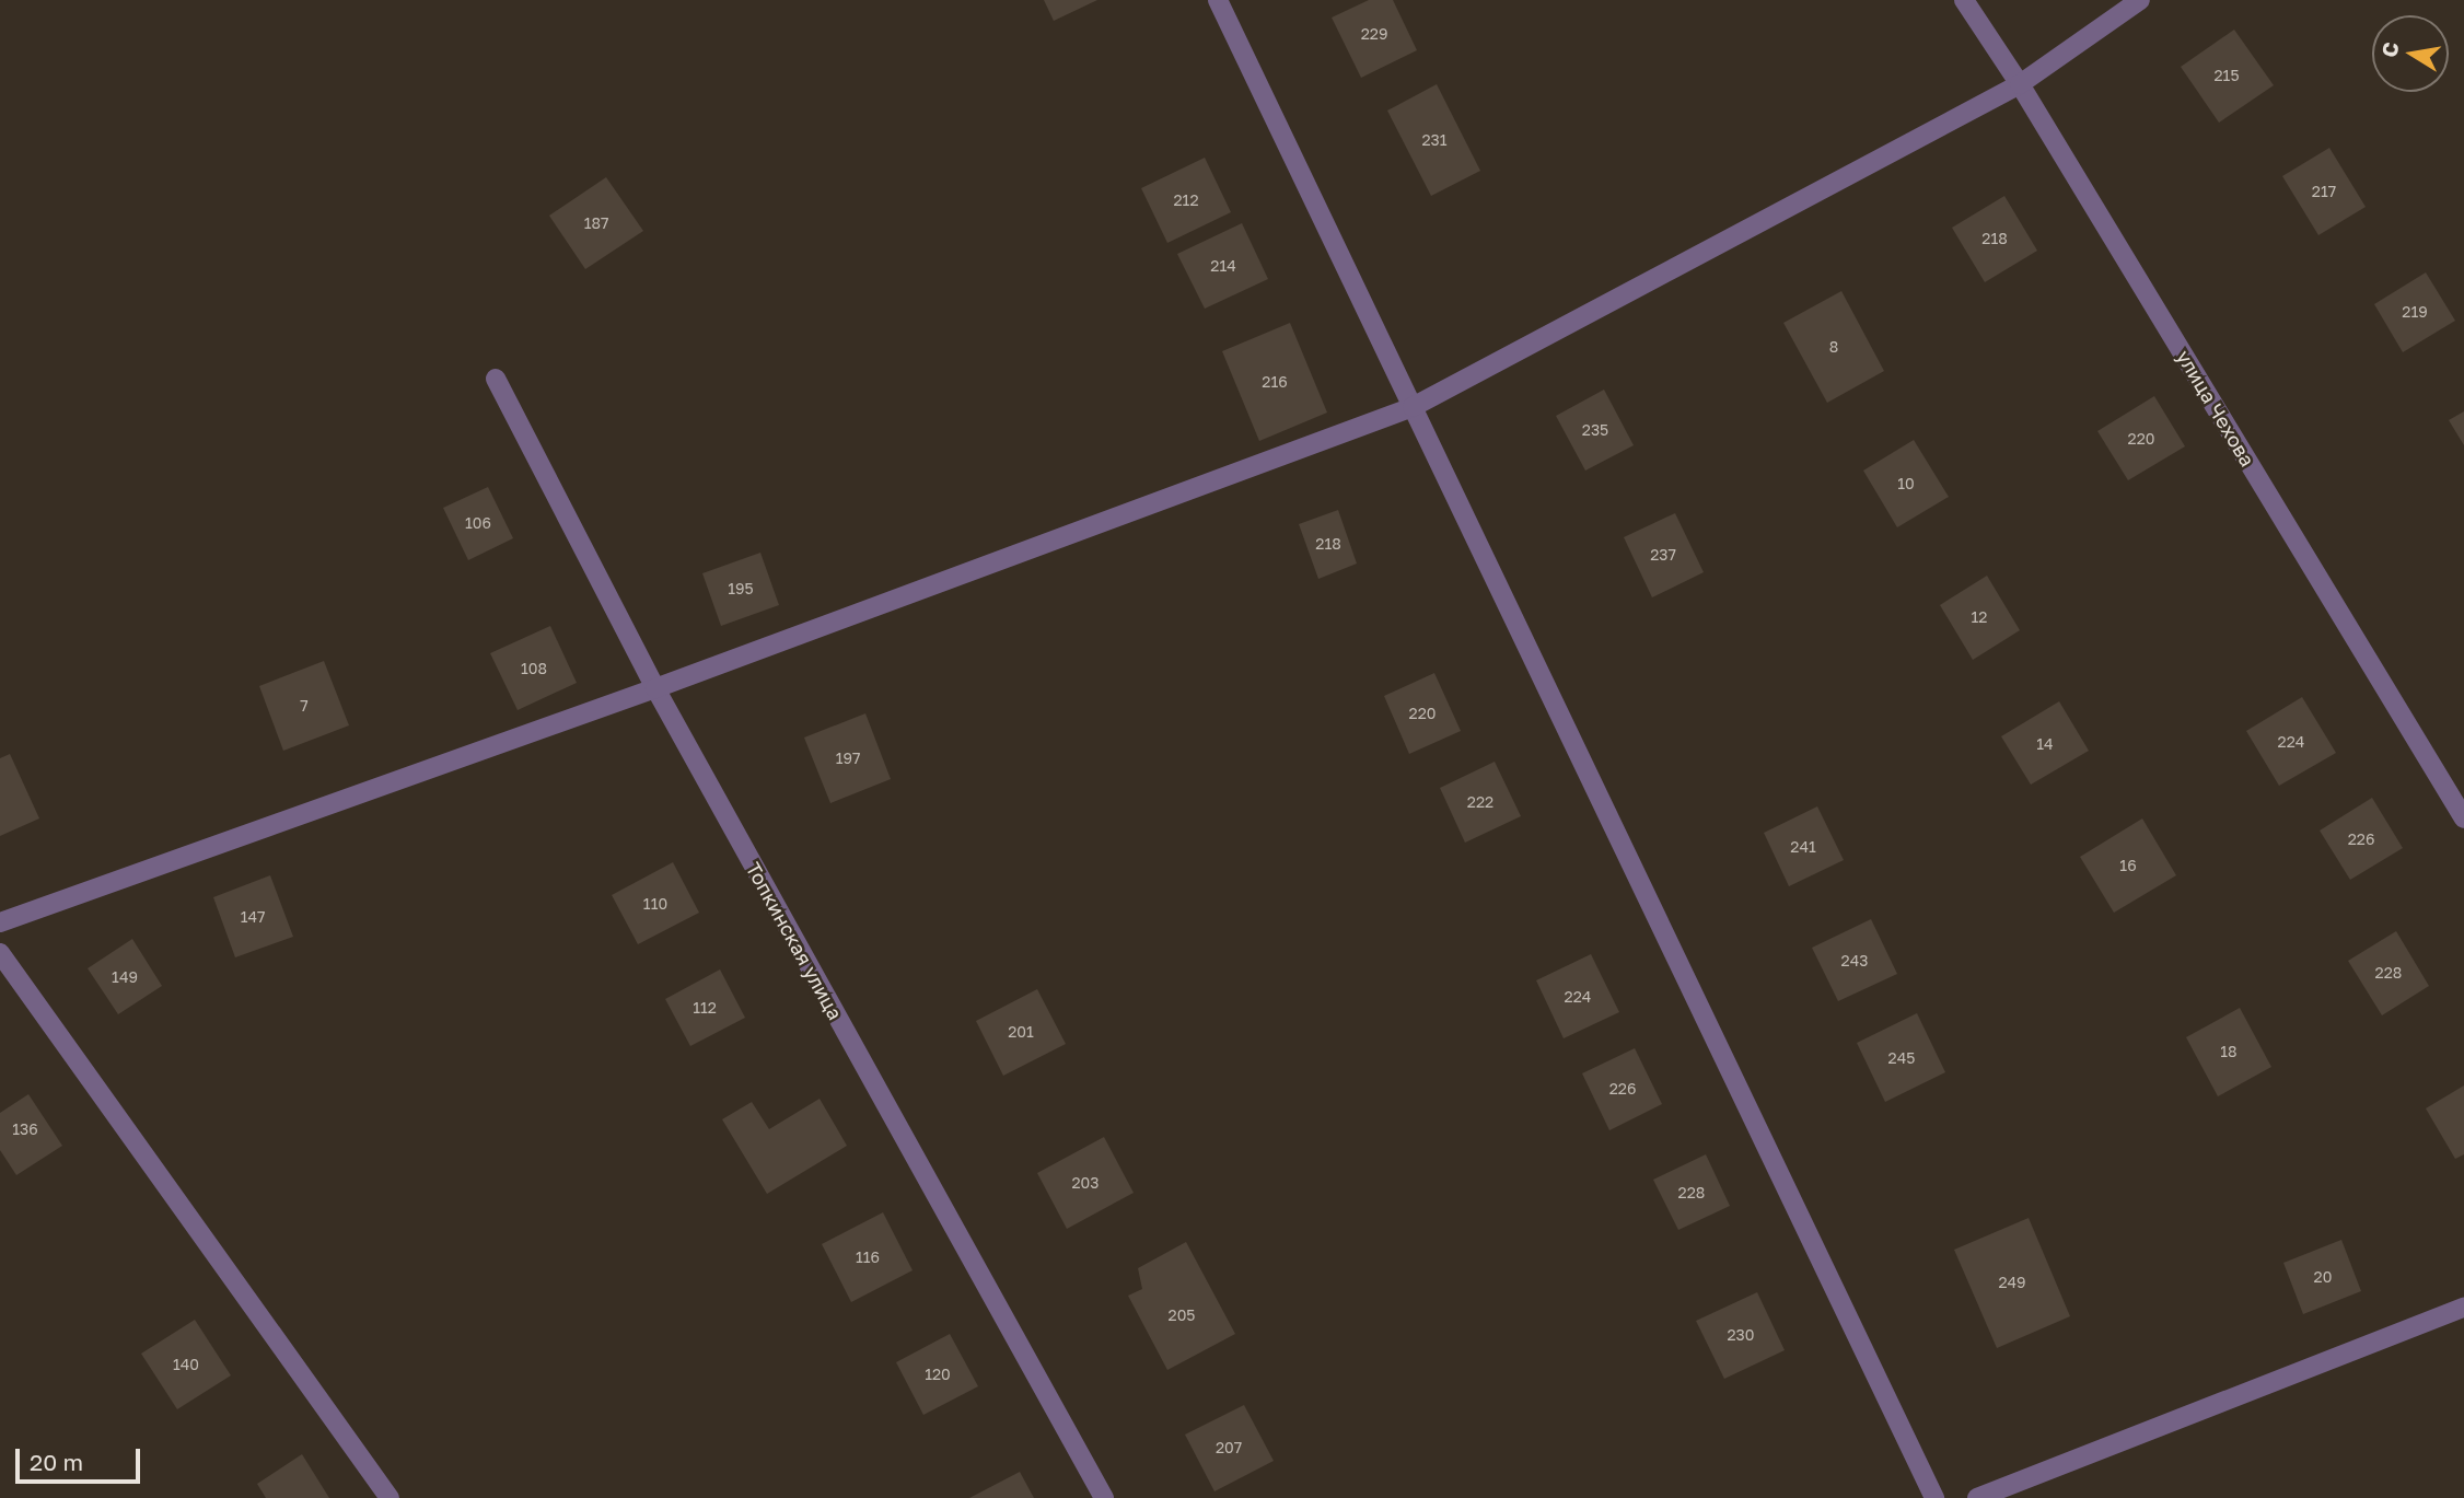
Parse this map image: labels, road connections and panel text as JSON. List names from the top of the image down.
{
  "streets": {
    "street": ["улица Чехова", "Топкинская улица"]
  },
  "house_numbers": [
    "229",
    "215",
    "231",
    "217",
    "212",
    "187",
    "218",
    "214",
    "219",
    "8",
    "216",
    "235",
    "220",
    "10",
    "106",
    "218",
    "237",
    "195",
    "12",
    "108",
    "7",
    "220",
    "224",
    "14",
    "197",
    "222",
    "226",
    "241",
    "16",
    "110",
    "147",
    "243",
    "228",
    "149",
    "224",
    "112",
    "201",
    "18",
    "245",
    "226",
    "136",
    "203",
    "228",
    "116",
    "20",
    "249",
    "205",
    "230",
    "140",
    "120",
    "207"
  ],
  "scale_bar": "20 m",
  "north": "left"
}
